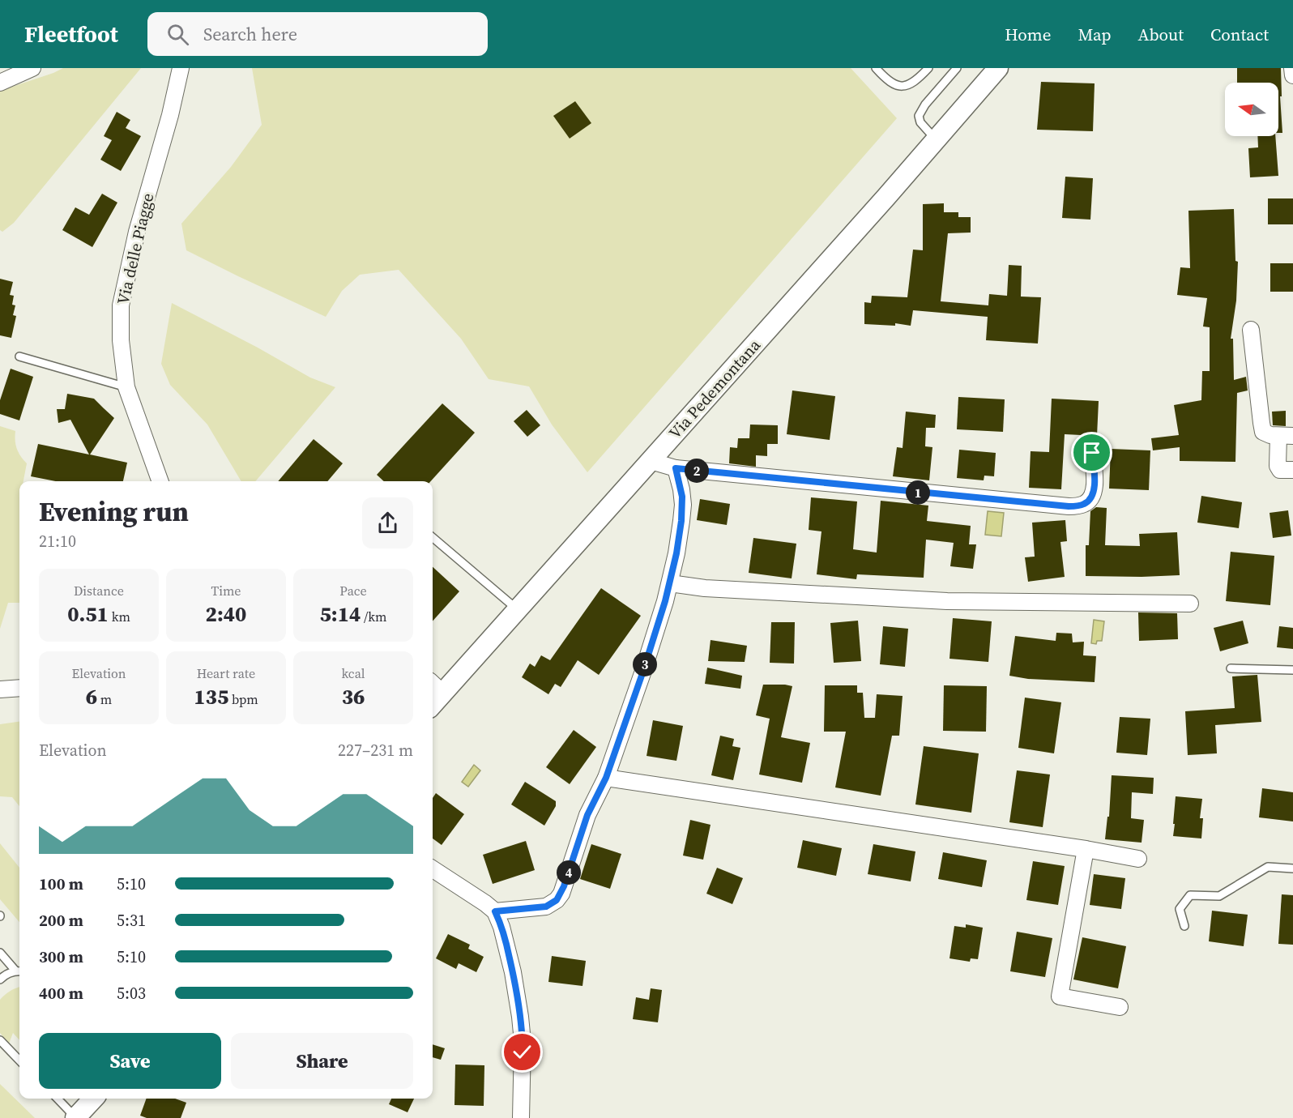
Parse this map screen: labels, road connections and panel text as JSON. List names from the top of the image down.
{
  "streets": {
    "street": ["Via delle Piagge", "Via Pedemontana"]
  },
  "north": "left",
  "page": {
    "header": "Fleetfoot",
    "search": "Search here",
    "nav": [
      "Home",
      "Map",
      "About",
      "Contact"
    ],
    "pins": [
      "2",
      "1",
      "3",
      "4"
    ],
    "heading": ["Evening run", "21:10"],
    "stats": [
      ["Distance", "0.51 km"],
      ["Time", "2:40"],
      ["Pace", "5:14 /km"],
      ["Elevation", "6 m"],
      ["Heart rate", "135 bpm"],
      ["kcal", "36"]
    ],
    "chart": ["Elevation", "227–231 m"],
    "list": [
      {
        "name": "100 m",
        "note": "5:10"
      },
      {
        "name": "200 m",
        "note": "5:31"
      },
      {
        "name": "300 m",
        "note": "5:10"
      },
      {
        "name": "400 m",
        "note": "5:03"
      }
    ],
    "buttons": ["Save", "Share"]
  }
}
